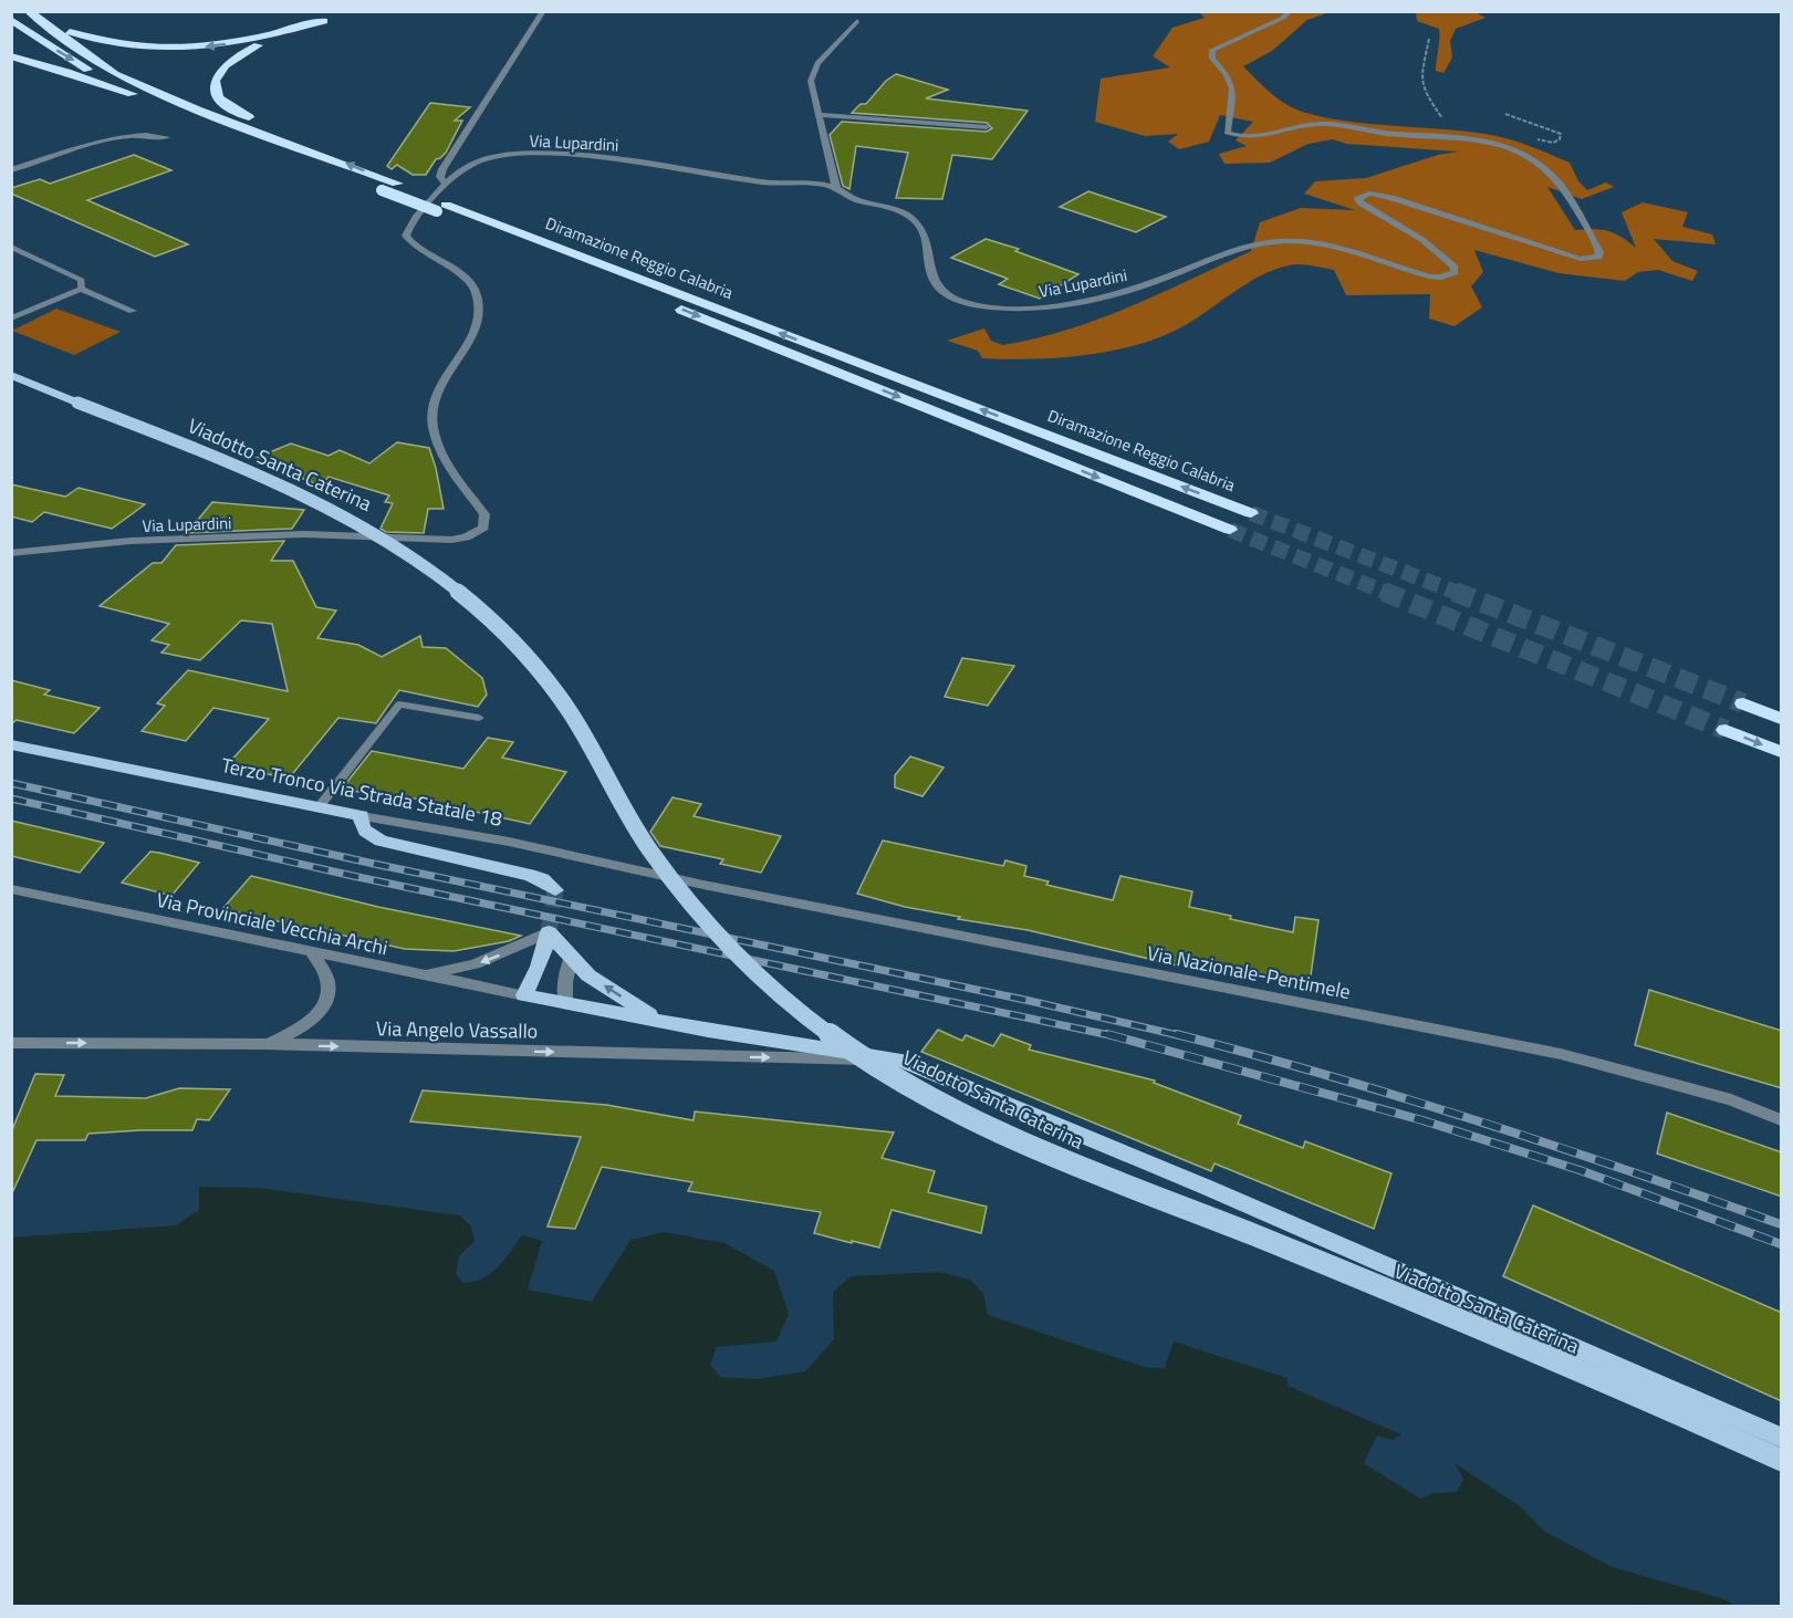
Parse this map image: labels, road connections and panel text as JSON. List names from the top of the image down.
{
  "streets": {
    "highway": ["Diramazione Reggio Calabria"],
    "main road": ["Viadotto Santa Caterina", "Terzo Tronco Via Strada Statale 18"],
    "street": [
      "Via Lupardini",
      "Via Provinciale Vecchia Archi",
      "Via Nazionale-Pentimele",
      "Via Angelo Vassallo"
    ]
  },
  "crossings": [
    ["Terzo Tronco Via Strada Statale 18", "Via Nazionale-Pentimele"]
  ],
  "one_way": ["Via Angelo Vassallo"]
}
